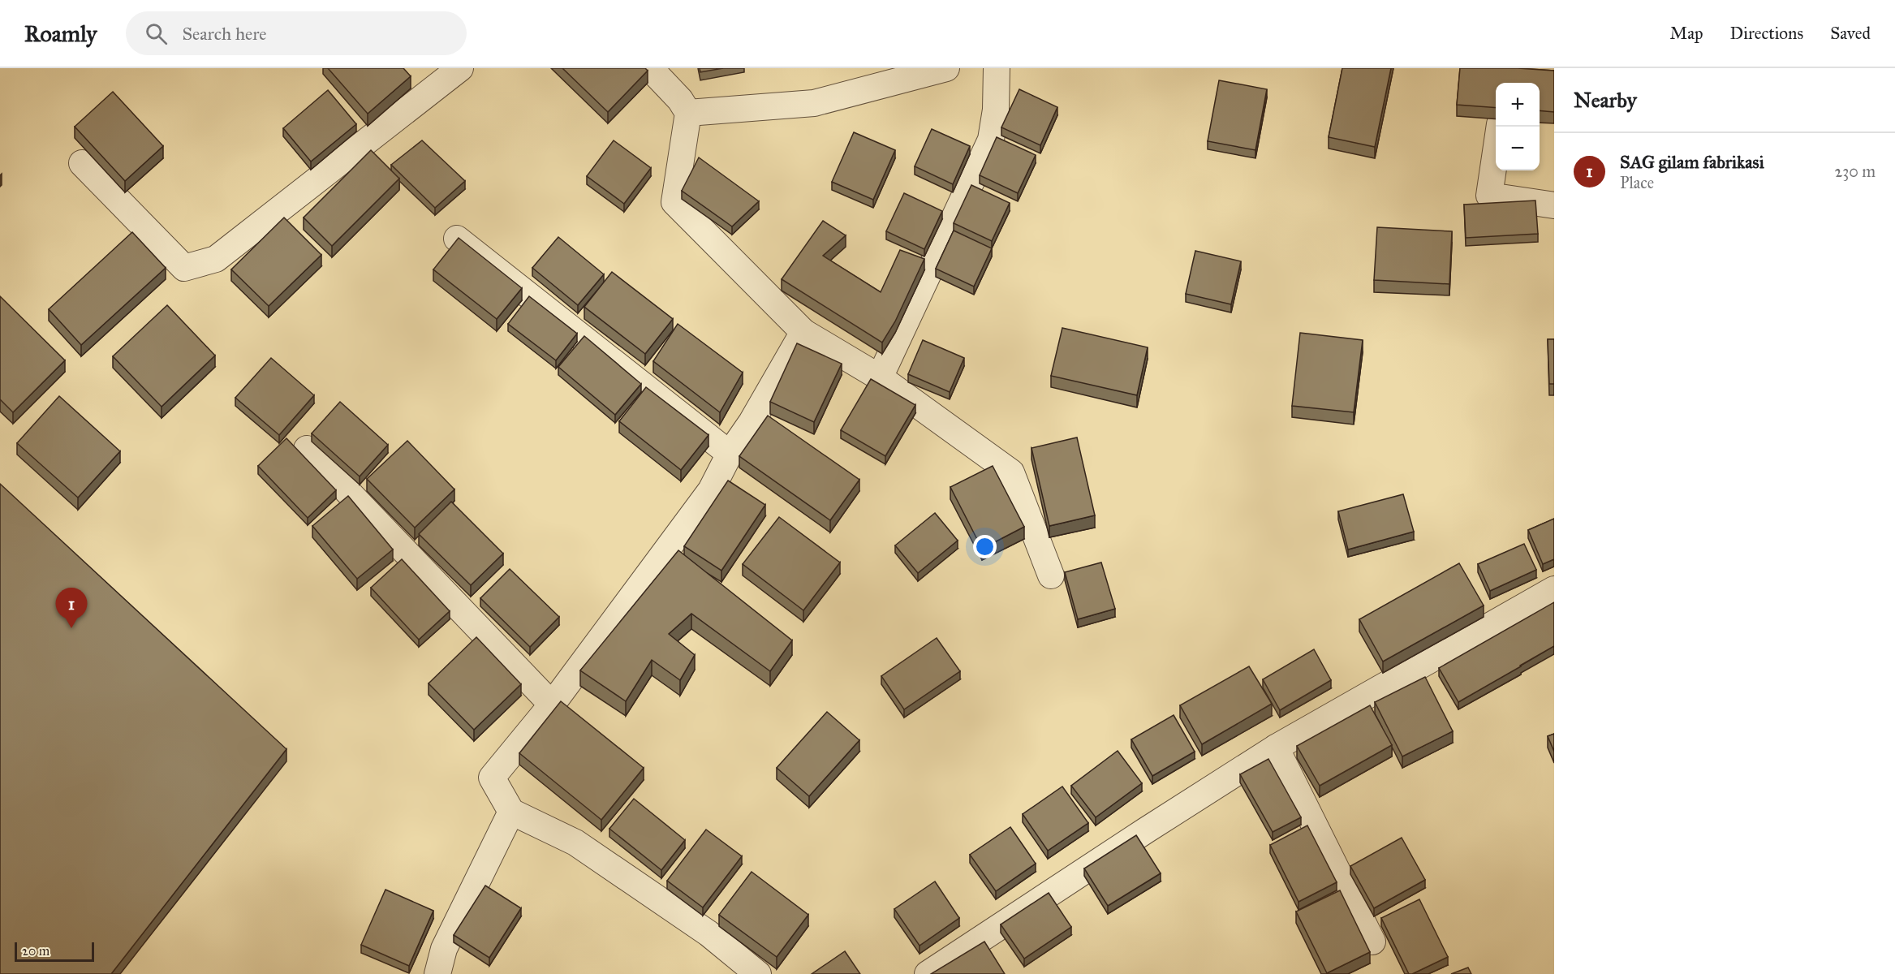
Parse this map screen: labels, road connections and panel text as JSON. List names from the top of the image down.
{
  "scale_bar": "20 m",
  "page": {
    "header": "Roamly",
    "search": "Search here",
    "nav": ["Map", "Directions", "Saved"],
    "heading": "Nearby",
    "map_buttons": ["+", "−"],
    "list": [
      {
        "mark": "1",
        "name": "SAG gilam fabrikasi",
        "note": "Place",
        "value": "230 m"
      }
    ],
    "pins": "1",
    "scale": "20 m"
  }
}
